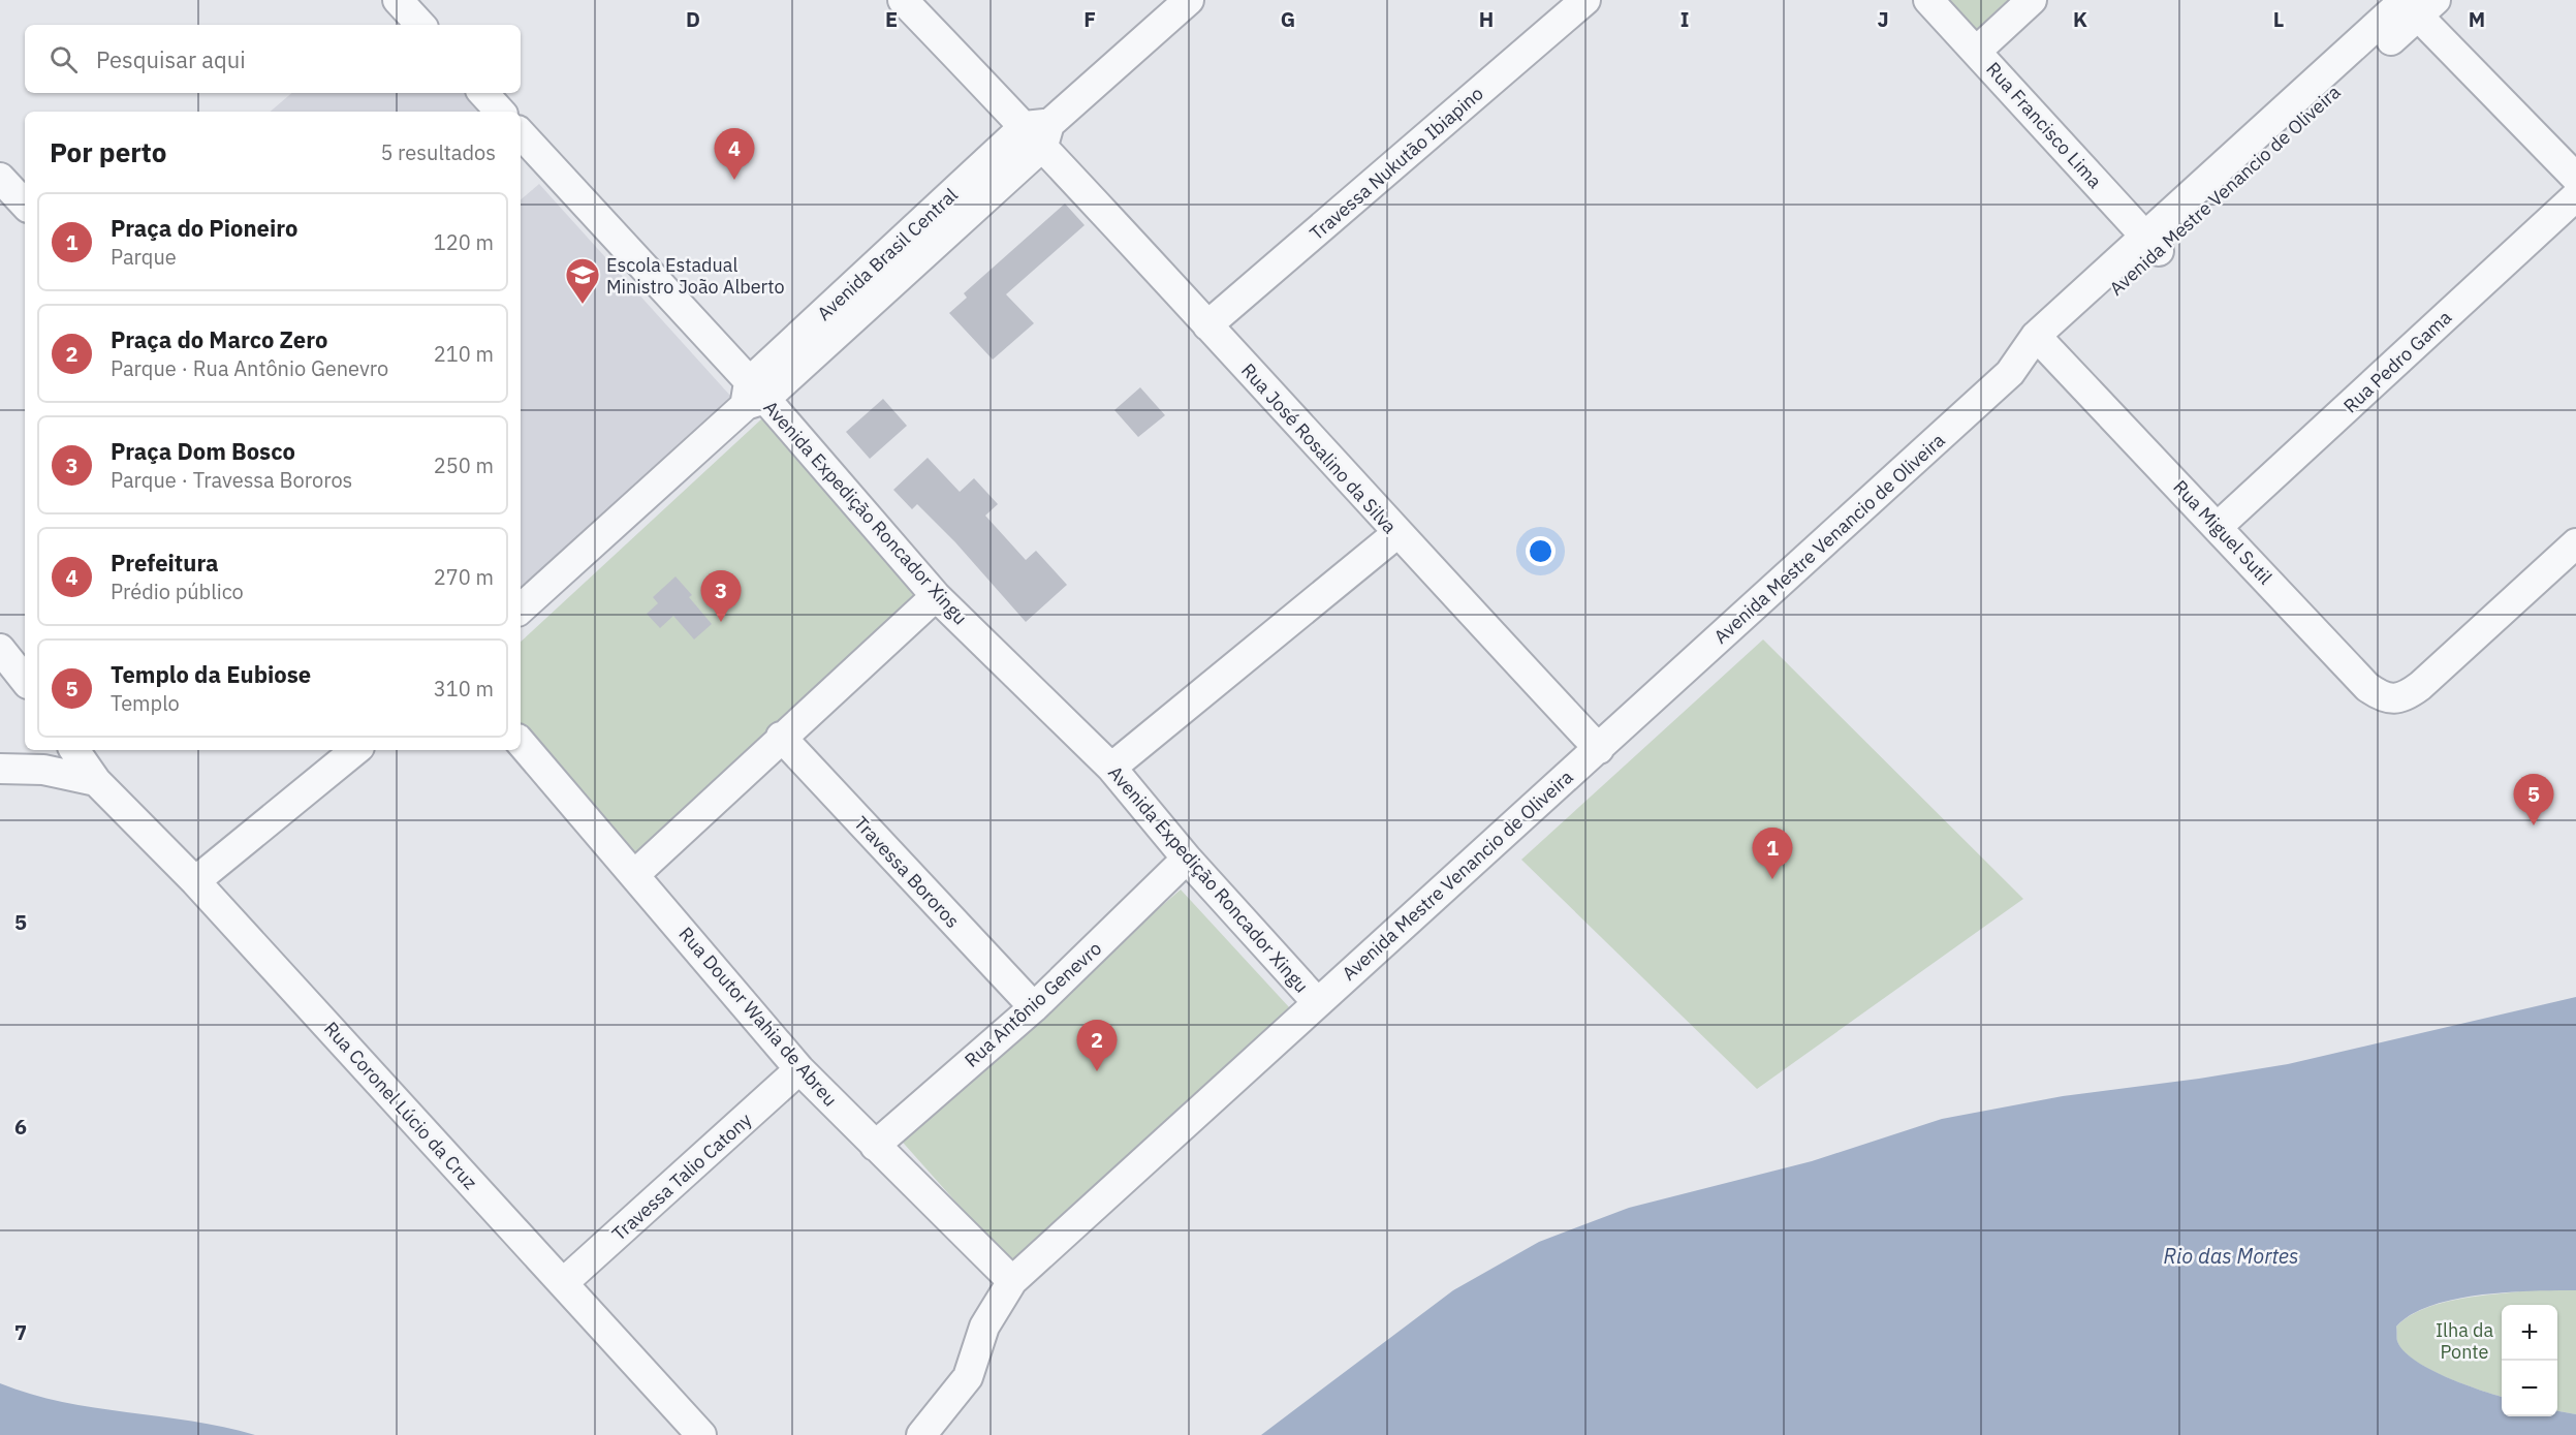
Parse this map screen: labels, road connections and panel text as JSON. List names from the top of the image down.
{
  "streets": {
    "street": [
      "Rua Francisco Lima",
      "Travessa Nukutão Ibiapino",
      "Avenida Mestre Venancio de Oliveira",
      "Avenida Brasil Central",
      "Rua Pedro Gama",
      "Rua José Rosalino da Silva",
      "Avenida Expedição Roncador Xingu",
      "Rua Miguel Sutil",
      "Travessa Bororos",
      "Rua Antônio Genevro",
      "Rua Doutor Wahia de Abreu",
      "Rua Coronel Lúcio da Cruz",
      "Travessa Talio Catony"
    ]
  },
  "crossings": [
    ["Rua Francisco Lima", "Avenida Mestre Venancio de Oliveira"],
    ["Travessa Nukutão Ibiapino", "Rua José Rosalino da Silva"],
    ["Avenida Mestre Venancio de Oliveira", "Rua José Rosalino da Silva"],
    ["Avenida Mestre Venancio de Oliveira", "Avenida Expedição Roncador Xingu"],
    ["Avenida Mestre Venancio de Oliveira", "Rua Miguel Sutil"],
    ["Avenida Mestre Venancio de Oliveira", "Rua Doutor Wahia de Abreu"],
    ["Avenida Brasil Central", "Rua José Rosalino da Silva"],
    ["Avenida Brasil Central", "Avenida Expedição Roncador Xingu"],
    ["Rua Pedro Gama", "Rua Miguel Sutil"],
    ["Avenida Expedição Roncador Xingu", "Rua Antônio Genevro"],
    ["Travessa Bororos", "Rua Antônio Genevro"],
    ["Rua Antônio Genevro", "Rua Doutor Wahia de Abreu"],
    ["Rua Doutor Wahia de Abreu", "Travessa Talio Catony"],
    ["Rua Coronel Lúcio da Cruz", "Travessa Talio Catony"]
  ],
  "water": ["Rio das Mortes"],
  "parks": ["Ilha da Ponte"],
  "places": {
    "school or university": ["Escola Estadual Ministro João Alberto"]
  },
  "page": {
    "search": "Pesquisar aqui",
    "heading": ["Por perto", "5 resultados"],
    "pins": [
      "4",
      "3",
      "5",
      "1",
      "2"
    ],
    "list": [
      {
        "mark": "1",
        "name": "Praça do Pioneiro",
        "note": "Parque",
        "value": "120 m"
      },
      {
        "mark": "2",
        "name": "Praça do Marco Zero",
        "note": "Parque · Rua Antônio Genevro",
        "value": "210 m"
      },
      {
        "mark": "3",
        "name": "Praça Dom Bosco",
        "note": "Parque · Travessa Bororos",
        "value": "250 m"
      },
      {
        "mark": "4",
        "name": "Prefeitura",
        "note": "Prédio público",
        "value": "270 m"
      },
      {
        "mark": "5",
        "name": "Templo da Eubiose",
        "note": "Templo",
        "value": "310 m"
      }
    ],
    "map_buttons": ["+", "−"]
  },
  "grid": {
    "columns": [
      "D",
      "E",
      "F",
      "G",
      "H",
      "I",
      "J",
      "K",
      "L",
      "M"
    ],
    "rows": ["5", "6", "7"]
  }
}
